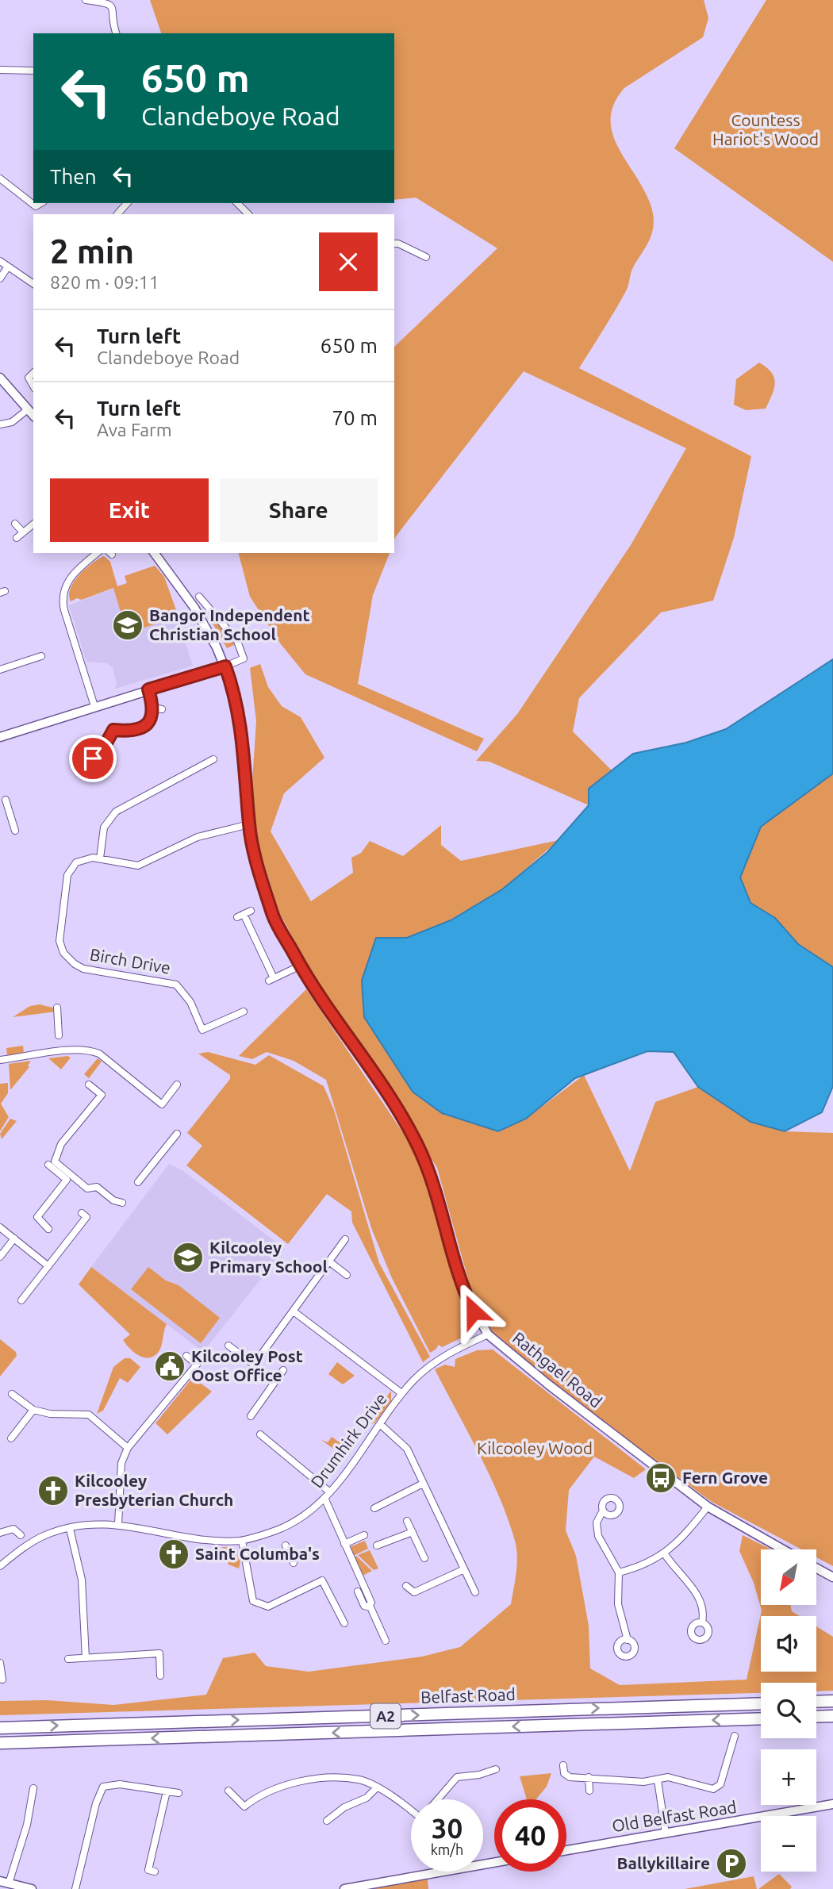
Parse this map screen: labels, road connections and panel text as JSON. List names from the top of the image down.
{
  "streets": {
    "highway": ["Belfast Road", "A2"],
    "street": [
      "Birch Drive",
      "Rathgael Road",
      "Drumhirk Drive",
      "Old Belfast Road"
    ]
  },
  "crossings": [
    ["Birch Drive", "Rathgael Road"],
    ["Rathgael Road", "Drumhirk Drive"]
  ],
  "parks": ["Countess Hariot's Wood", "Kilcooley Wood"],
  "places": {
    "school or university": ["Bangor Independent Christian School", "Kilcooley Primary School"],
    "public building": ["Kilcooley Post Oost Office"],
    "bus stop": ["Fern Grove"],
    "church": ["Kilcooley Presbyterian Church", "Saint Columba's"],
    "parking": ["Ballykillaire"]
  },
  "north": "bottom left",
  "page": {
    "turn": ["650 m", "Clandeboye Road"],
    "then": "Then",
    "heading": ["2 min", "820 m · 09:11"],
    "list": [
      {
        "name": "Turn left",
        "note": "Clandeboye Road",
        "value": "650 m"
      },
      {
        "name": "Turn left",
        "note": "Ava Farm",
        "value": "70 m"
      }
    ],
    "buttons": ["Exit", "Share"],
    "map_buttons": ["+", "−"],
    "speed": "30 km/h",
    "limit": "40"
  }
}
